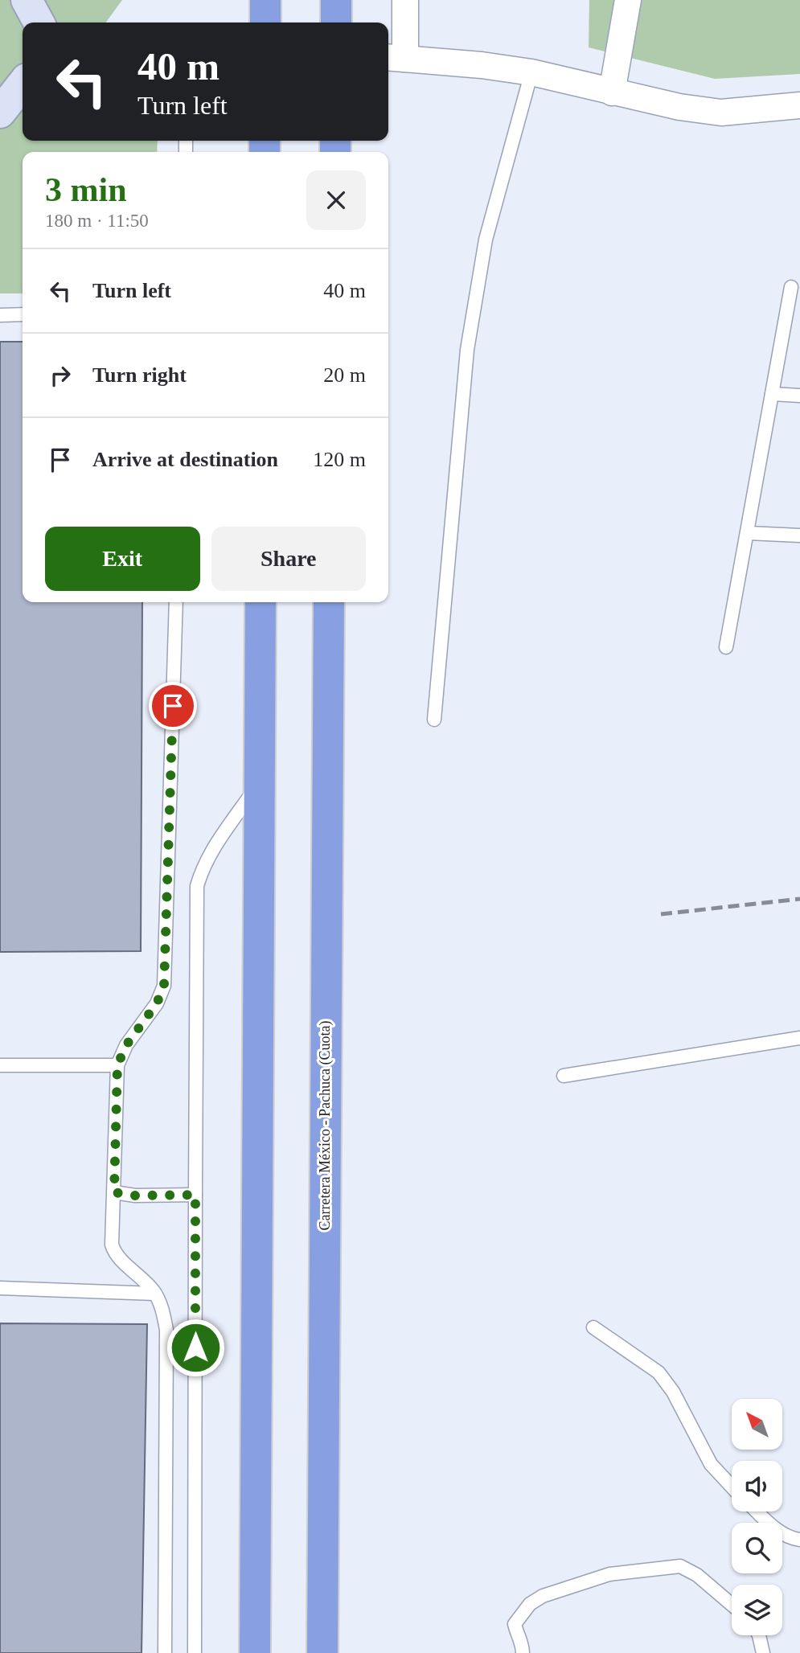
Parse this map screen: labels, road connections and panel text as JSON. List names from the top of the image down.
{
  "streets": {
    "highway": ["Carretera México - Pachuca (Cuota)"]
  },
  "north": "top left",
  "page": {
    "turn": ["40 m", "Turn left"],
    "heading": ["3 min", "180 m · 11:50"],
    "list": [
      {
        "name": "Turn left",
        "value": "40 m"
      },
      {
        "name": "Turn right",
        "value": "20 m"
      },
      {
        "name": "Arrive at destination",
        "value": "120 m"
      }
    ],
    "buttons": ["Exit", "Share"]
  }
}
